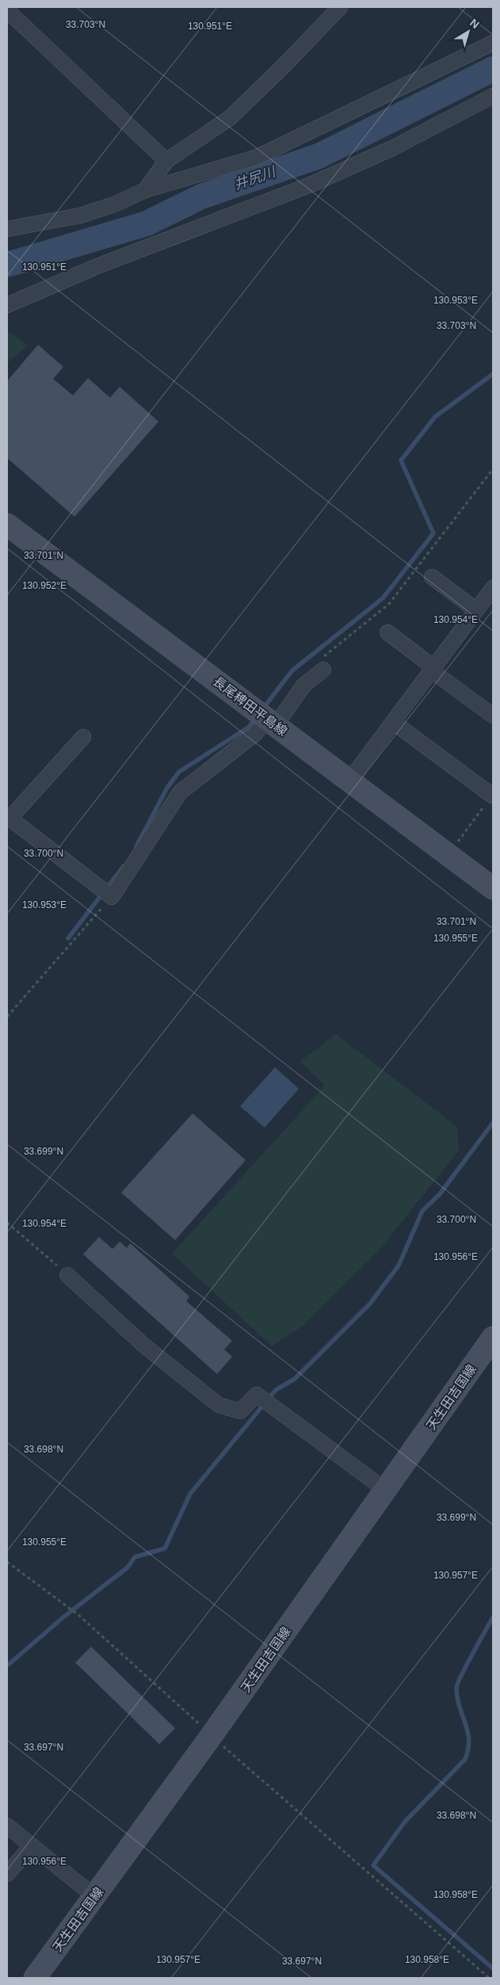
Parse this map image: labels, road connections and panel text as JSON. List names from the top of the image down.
{
  "streets": {
    "main road": ["長尾稗田平島線", "天生田吉国線"]
  },
  "water": ["井尻川"],
  "north": "top right",
  "coordinates": [
    "33.703°N",
    "130.951°E",
    "130.953°E",
    "33.701°N",
    "130.952°E",
    "130.954°E",
    "33.700°N",
    "130.955°E",
    "33.699°N",
    "130.956°E",
    "33.698°N",
    "130.957°E",
    "33.697°N",
    "130.958°E"
  ]
}
